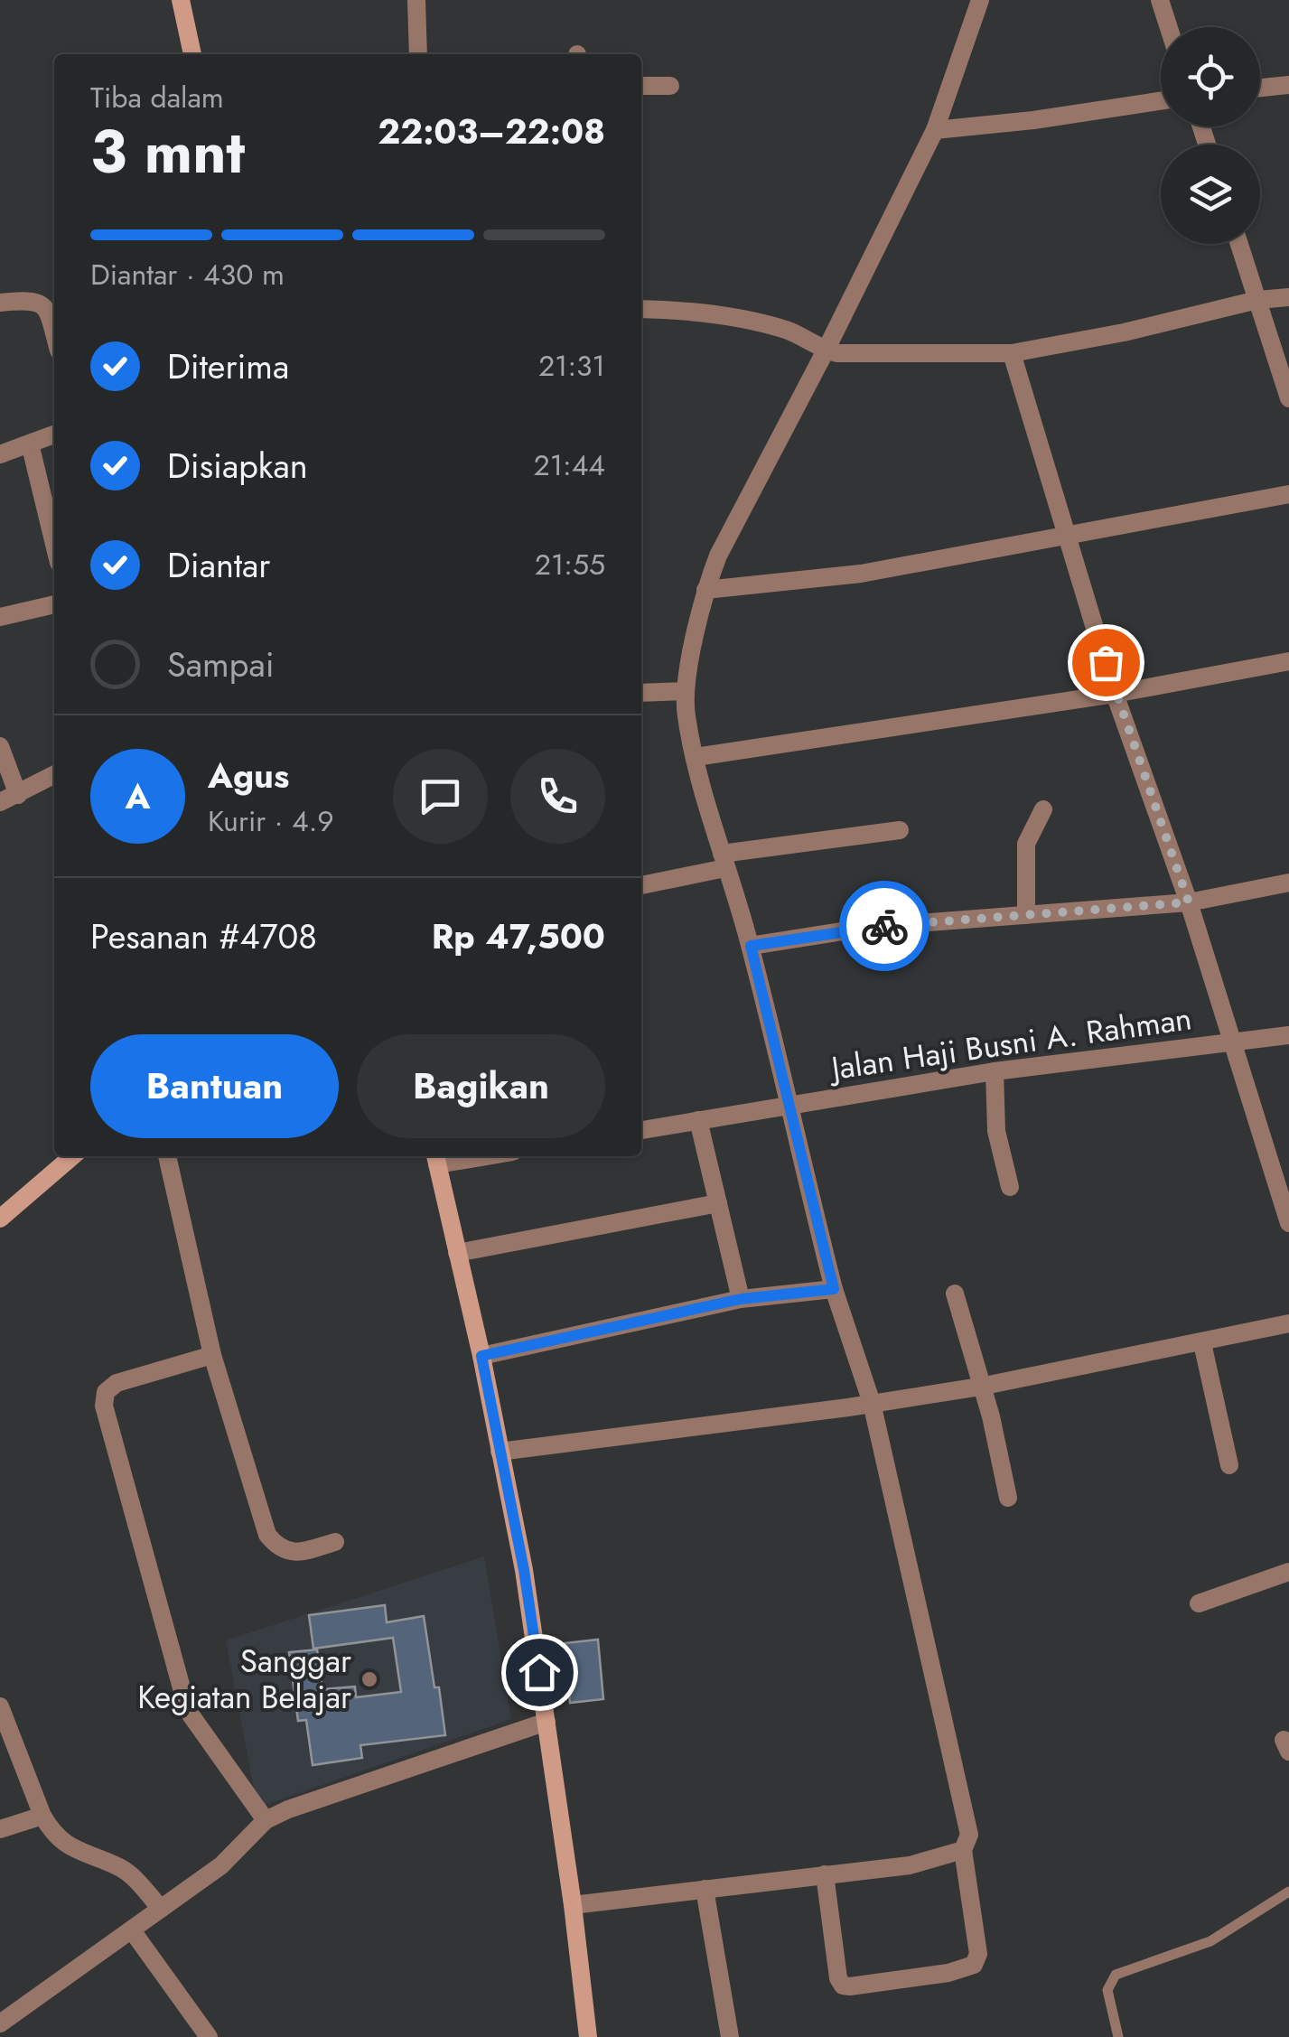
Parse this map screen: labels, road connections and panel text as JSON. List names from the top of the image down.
{
  "streets": {
    "street": ["Jalan Haji Busni A. Rahman"]
  },
  "places": ["Sanggar Kegiatan Belajar"],
  "page": {
    "heading": ["3 mnt", "Tiba dalam", "22:03–22:08"],
    "panel": [
      "Agus",
      "Kurir · 4.9",
      "Pesanan #4708",
      "Rp 47,500"
    ],
    "bar": "Diantar · 430 m",
    "list": [
      ["Diterima", "21:31"],
      ["Disiapkan", "21:44"],
      ["Diantar", "21:55"],
      "Sampai"
    ],
    "round": "A",
    "buttons": ["Bantuan", "Bagikan"]
  }
}
